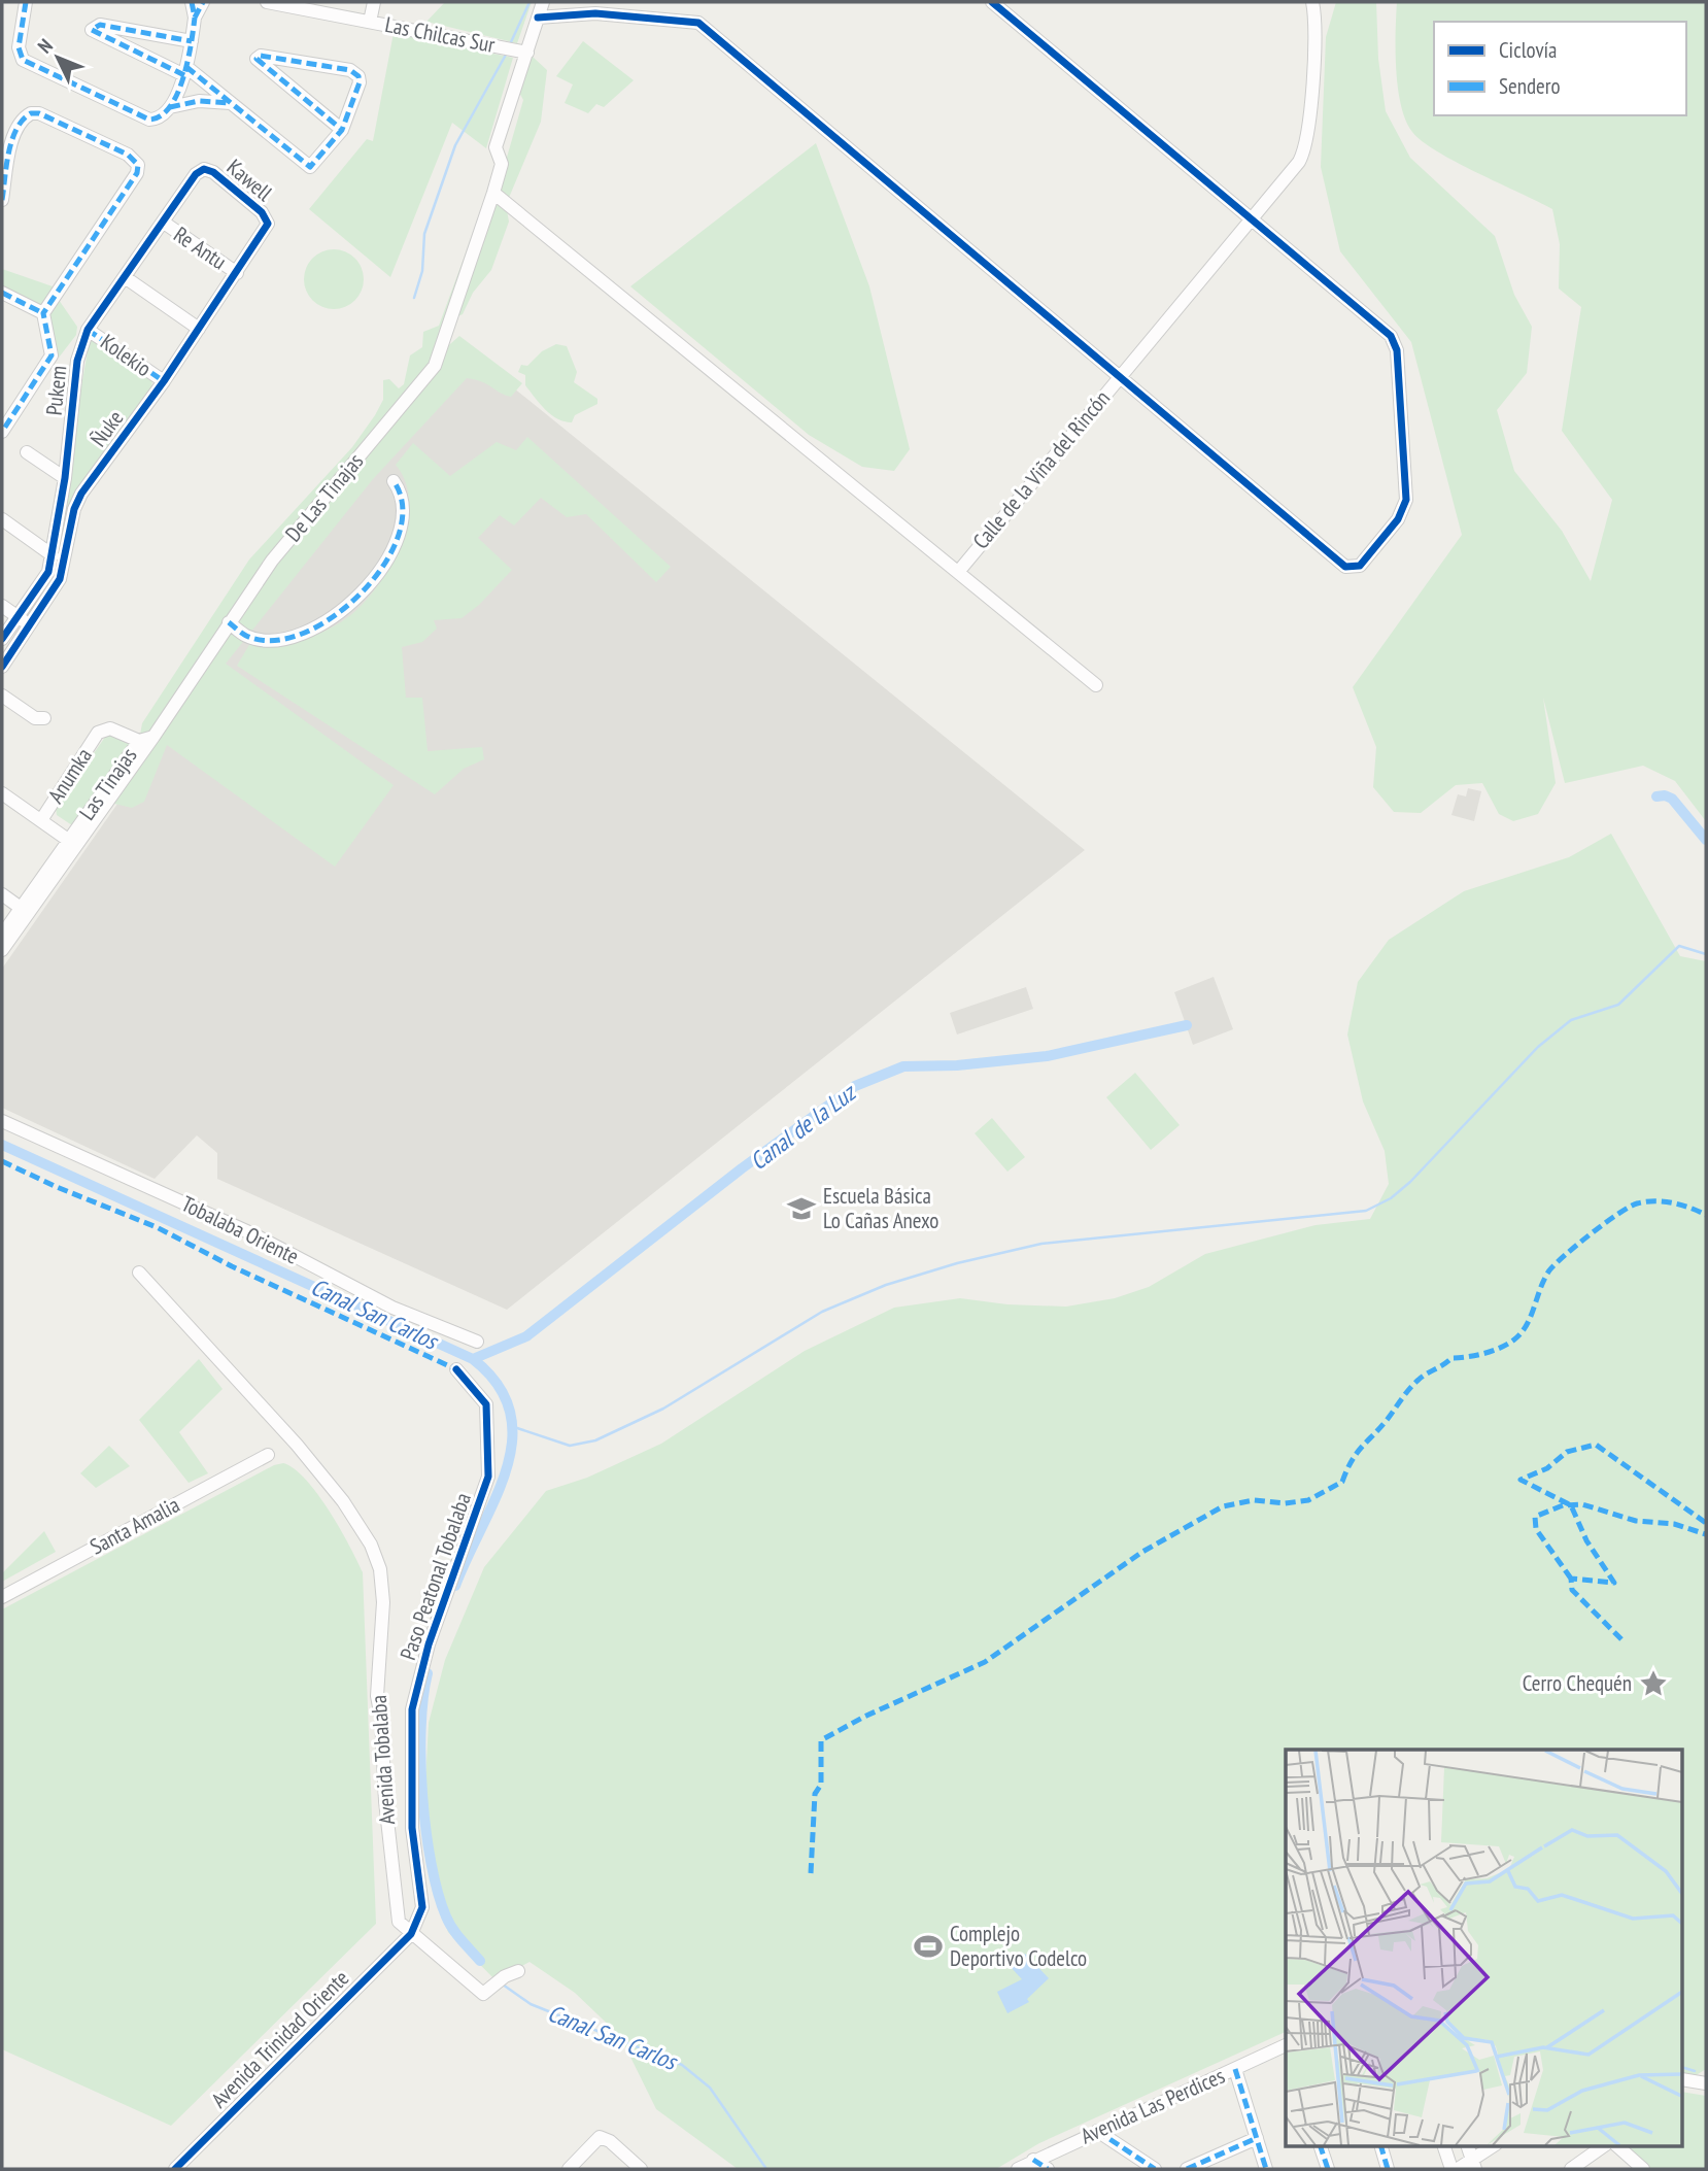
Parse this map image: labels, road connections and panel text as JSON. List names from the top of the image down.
{
  "streets": {
    "street": [
      "Las Chilcas Sur",
      "Kawell",
      "Re Antu",
      "Kolekio",
      "Pukem",
      "Ñuke",
      "Calle de la Viña del Rincón",
      "De Las Tinajas",
      "Anumka",
      "Las Tinajas",
      "Tobalaba Oriente",
      "Santa Amalia",
      "Paso Peatonal Tobalaba",
      "Avenida Tobalaba",
      "Avenida Trinidad Oriente",
      "Avenida Las Perdices"
    ]
  },
  "crossings": [
    ["Las Chilcas Sur", "De Las Tinajas"],
    ["Kawell", "Pukem"],
    ["Kawell", "Ñuke"],
    ["Re Antu", "Pukem"],
    ["Re Antu", "Ñuke"],
    ["Kolekio", "Pukem"],
    ["Kolekio", "Ñuke"],
    ["De Las Tinajas", "Las Tinajas"],
    ["Anumka", "Las Tinajas"],
    ["Paso Peatonal Tobalaba", "Avenida Tobalaba"],
    ["Paso Peatonal Tobalaba", "Avenida Trinidad Oriente"],
    ["Avenida Tobalaba", "Avenida Trinidad Oriente"]
  ],
  "water": ["Canal de la Luz", "Canal San Carlos"],
  "places": {
    "school or university": ["Escuela Básica Lo Cañas Anexo"],
    "place": ["Cerro Chequén"],
    "sports": ["Complejo Deportivo Codelco"]
  },
  "legend": ["Ciclovía", "Sendero"],
  "north": "top left"
}
